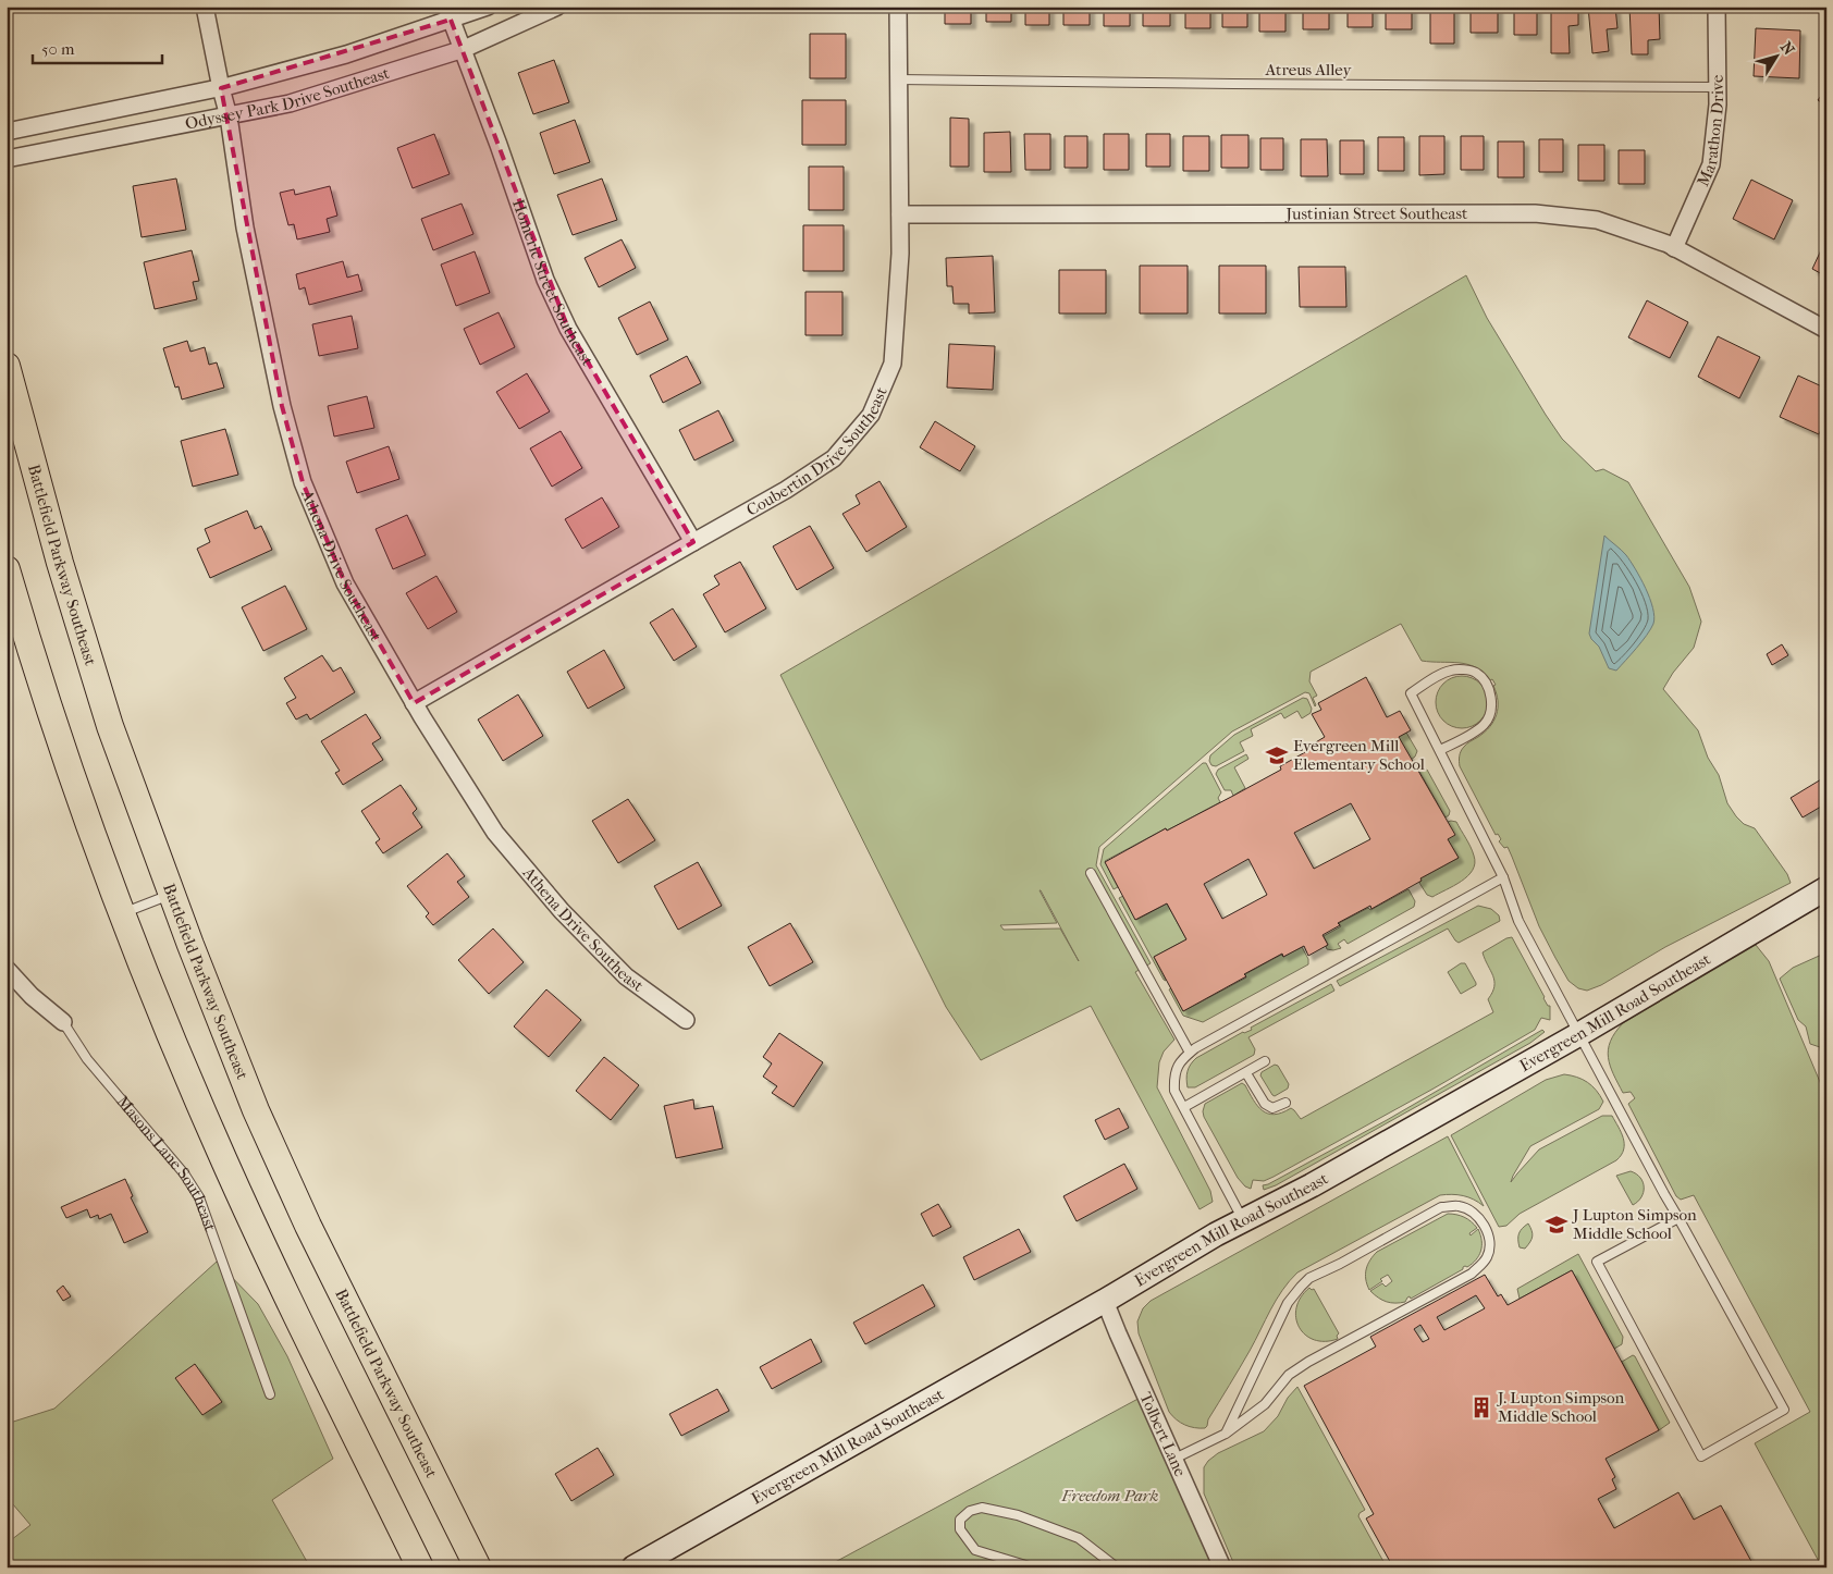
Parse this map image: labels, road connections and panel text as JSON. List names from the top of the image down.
{
  "streets": {
    "main road": ["Battlefield Parkway Southeast", "Evergreen Mill Road Southeast"],
    "street": [
      "Odyssey Park Drive Southeast",
      "Marathon Drive",
      "Justinian Street Southeast",
      "Homeric Street Southeast",
      "Coubertin Drive Southeast",
      "Athena Drive Southeast",
      "Masons Lane Southeast",
      "Tolbert Lane"
    ],
    "lane": ["Atreus Alley"]
  },
  "crossings": [
    ["Atreus Alley", "Marathon Drive"],
    ["Atreus Alley", "Coubertin Drive Southeast"],
    ["Odyssey Park Drive Southeast", "Homeric Street Southeast"],
    ["Odyssey Park Drive Southeast", "Athena Drive Southeast"],
    ["Marathon Drive", "Justinian Street Southeast"],
    ["Justinian Street Southeast", "Coubertin Drive Southeast"],
    ["Homeric Street Southeast", "Coubertin Drive Southeast"],
    ["Coubertin Drive Southeast", "Athena Drive Southeast"],
    ["Evergreen Mill Road Southeast", "Tolbert Lane"]
  ],
  "parks": ["Freedom Park"],
  "places": {
    "school or university": ["Evergreen Mill Elementary School", "J Lupton Simpson Middle School"],
    "building": ["J. Lupton Simpson Middle School"]
  },
  "scale_bar": "50 m",
  "north": "top right"
}
